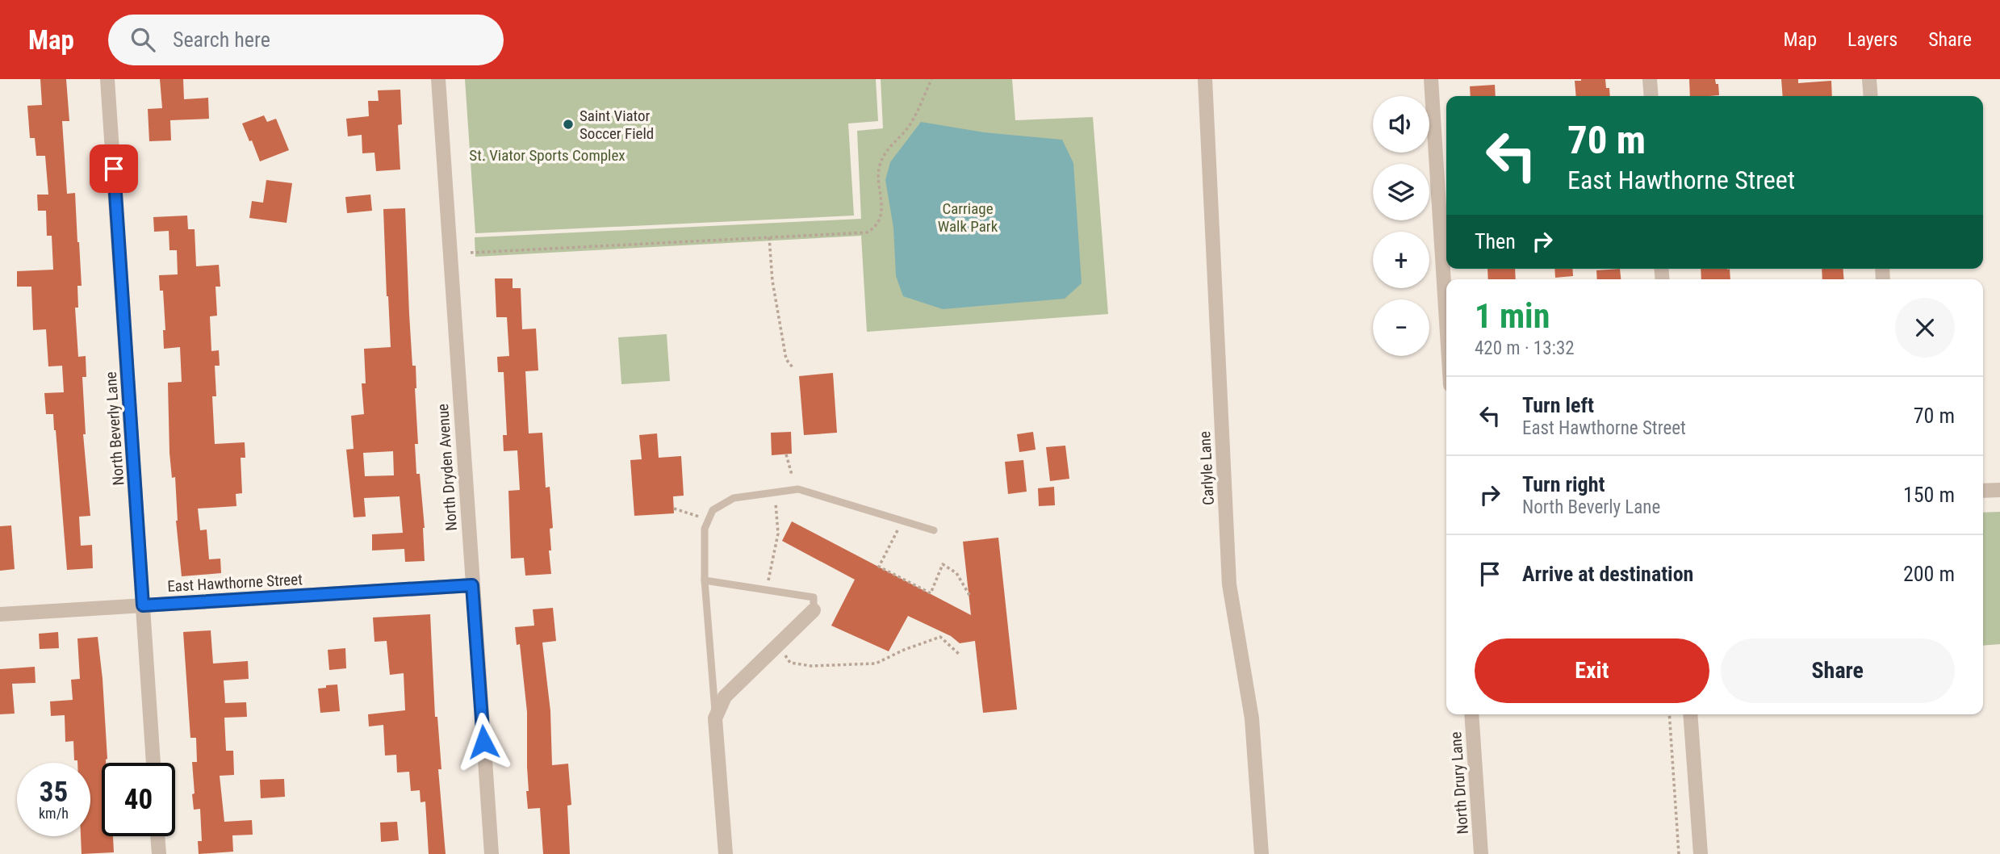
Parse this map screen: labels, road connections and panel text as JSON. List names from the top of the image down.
{
  "streets": {
    "street": [
      "North Beverly Lane",
      "North Dryden Avenue",
      "Carlyle Lane",
      "East Hawthorne Street",
      "North Drury Lane"
    ]
  },
  "crossings": [
    ["North Beverly Lane", "East Hawthorne Street"],
    ["North Dryden Avenue", "East Hawthorne Street"]
  ],
  "parks": ["St. Viator Sports Complex", "Carriage Walk Park"],
  "places": ["Saint Viator Soccer Field"],
  "page": {
    "header": "Map",
    "search": "Search here",
    "nav": ["Map", "Layers", "Share"],
    "map_buttons": ["+", "−"],
    "turn": ["70 m", "East Hawthorne Street"],
    "then": "Then",
    "heading": ["1 min", "420 m · 13:32"],
    "list": [
      {
        "name": "Turn left",
        "note": "East Hawthorne Street",
        "value": "70 m"
      },
      {
        "name": "Turn right",
        "note": "North Beverly Lane",
        "value": "150 m"
      },
      {
        "name": "Arrive at destination",
        "value": "200 m"
      }
    ],
    "buttons": ["Exit", "Share"],
    "speed": "35 km/h",
    "limit": "40"
  }
}
